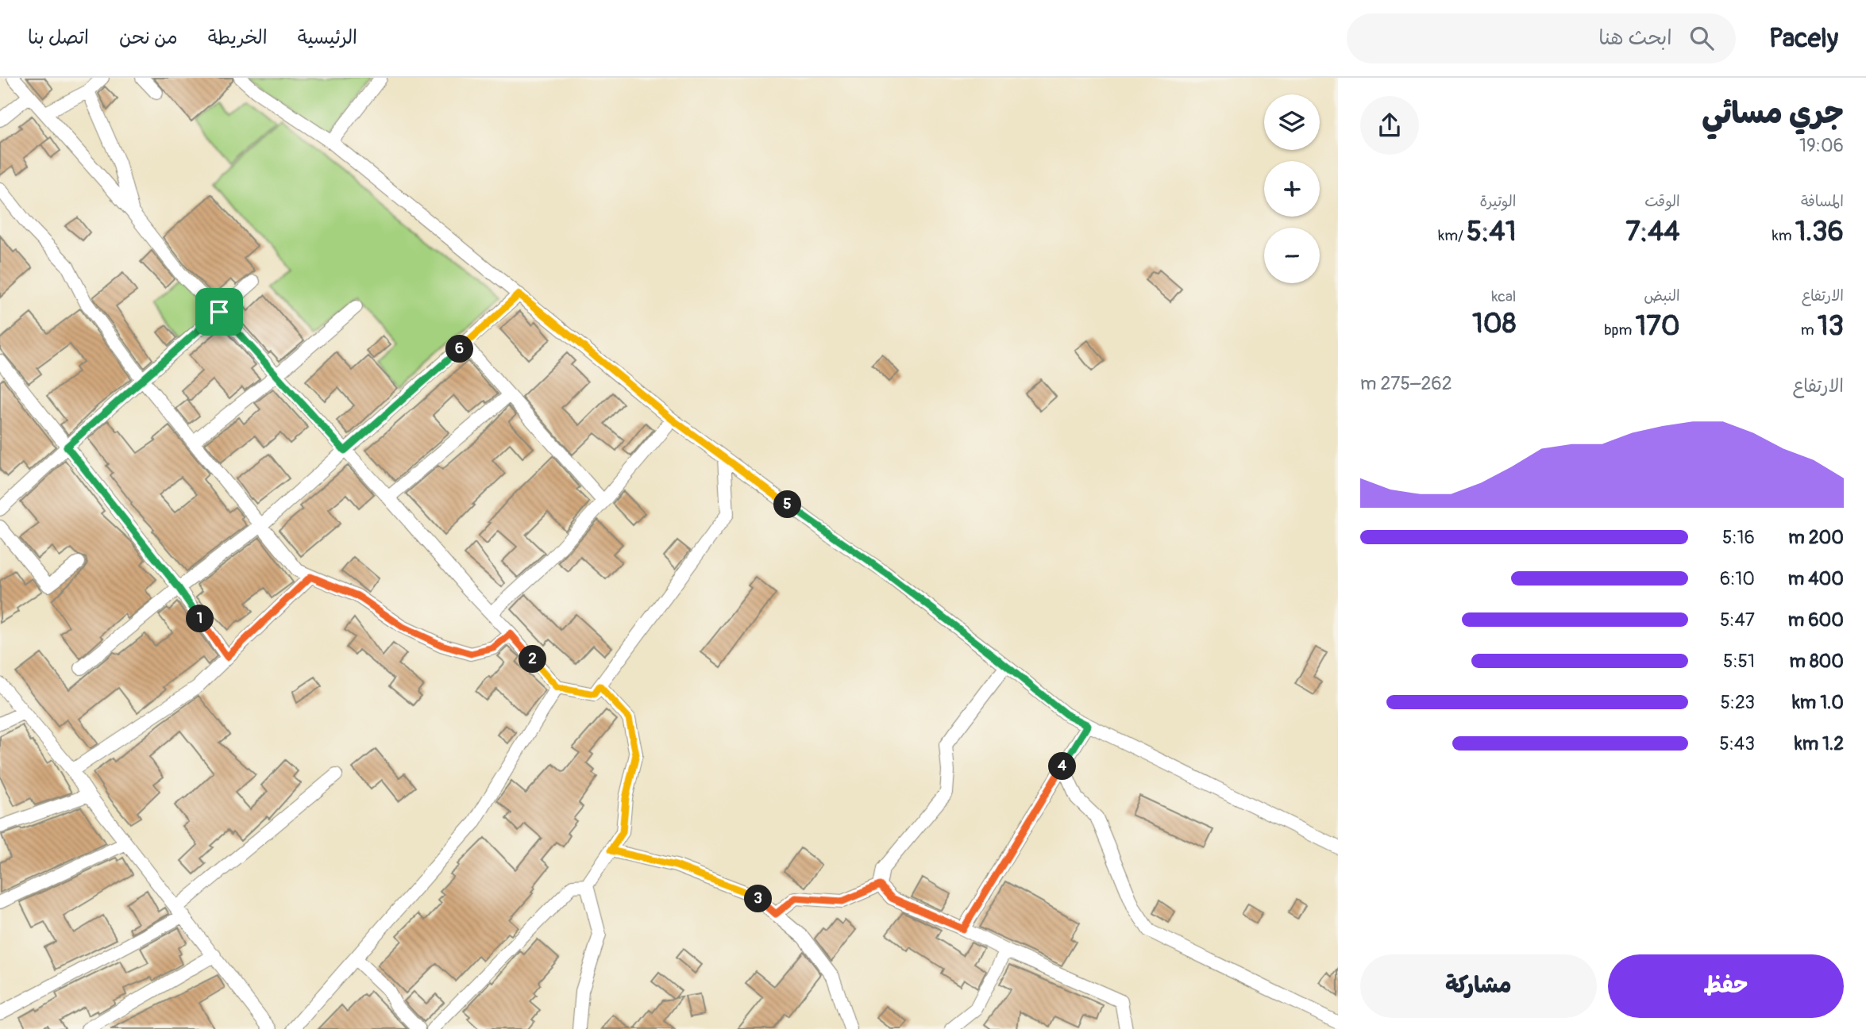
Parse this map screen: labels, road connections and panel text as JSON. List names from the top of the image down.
{
  "page": {
    "header": "Pacely",
    "search": "ابحث هنا",
    "nav": [
      "الرئيسية",
      "الخريطة",
      "من نحن",
      "اتصل بنا"
    ],
    "heading": ["جري مسائي", "19:06"],
    "map_buttons": ["+", "−"],
    "stats": [
      ["المسافة", "1.36 km"],
      ["الوقت", "7:44"],
      ["الوتيرة", "5:41 /km"],
      ["الارتفاع", "13 m"],
      ["النبض", "170 bpm"],
      ["kcal", "108"]
    ],
    "pins": [
      "6",
      "5",
      "1",
      "2",
      "4",
      "3"
    ],
    "chart": ["الارتفاع", "262–275 m"],
    "list": [
      {
        "name": "200 m",
        "note": "5:16"
      },
      {
        "name": "400 m",
        "note": "6:10"
      },
      {
        "name": "600 m",
        "note": "5:47"
      },
      {
        "name": "800 m",
        "note": "5:51"
      },
      {
        "name": "1.0 km",
        "note": "5:23"
      },
      {
        "name": "1.2 km",
        "note": "5:43"
      }
    ],
    "buttons": ["حفظ", "مشاركة"]
  }
}
